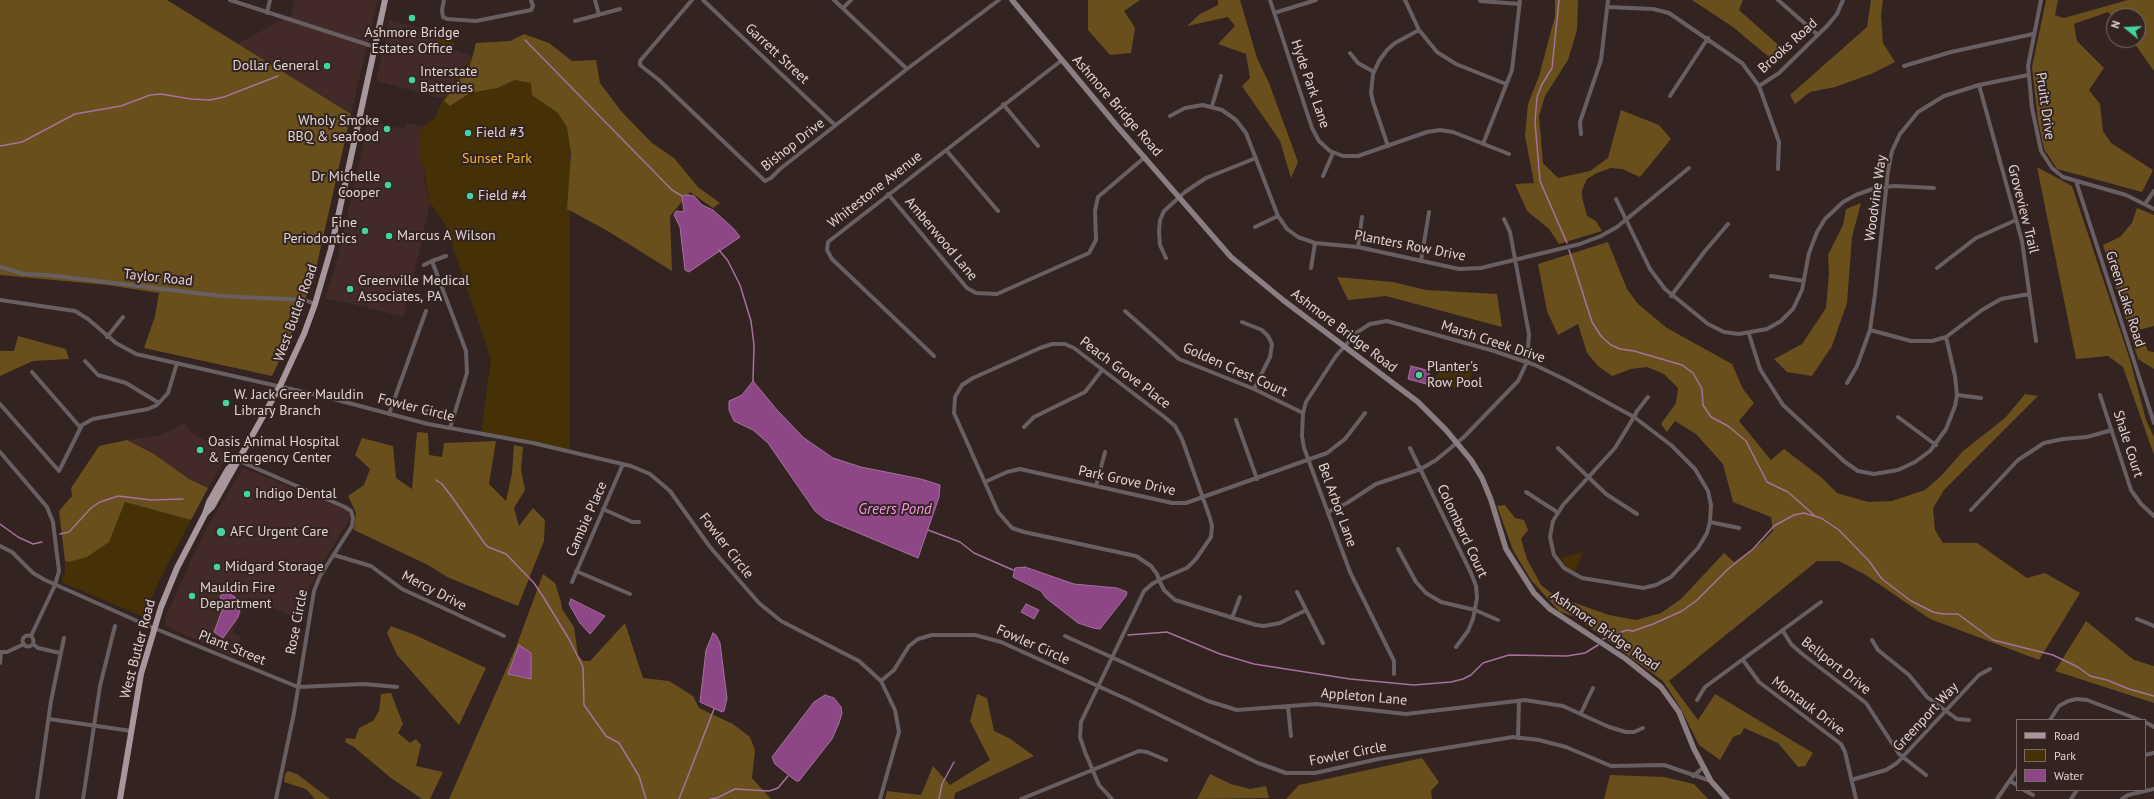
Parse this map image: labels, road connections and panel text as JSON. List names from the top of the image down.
{
  "streets": {
    "main road": ["Ashmore Bridge Road", "West Butler Road"],
    "street": [
      "Brooks Road",
      "Garrett Street",
      "Hyde Park Lane",
      "Pruitt Drive",
      "Bishop Drive",
      "Whitestone Avenue",
      "Woodvine Way",
      "Groveview Trail",
      "Amberwood Lane",
      "Planters Row Drive",
      "Taylor Road",
      "Green Lake Road",
      "Marsh Creek Drive",
      "Golden Crest Court",
      "Peach Grove Place",
      "Fowler Circle",
      "Shale Court",
      "Park Grove Drive",
      "Bel Arbor Lane",
      "Cambie Place",
      "Colombard Court",
      "Mercy Drive",
      "Rose Circle",
      "Plant Street",
      "Bellport Drive",
      "Appleton Lane",
      "Montauk Drive",
      "Greenport Way"
    ]
  },
  "crossings": [
    ["Garrett Street", "Bishop Drive"],
    ["Ashmore Bridge Road", "Whitestone Avenue"],
    ["Ashmore Bridge Road", "Amberwood Lane"],
    ["Ashmore Bridge Road", "Marsh Creek Drive"],
    ["Ashmore Bridge Road", "Fowler Circle"],
    ["Ashmore Bridge Road", "Bel Arbor Lane"],
    ["Pruitt Drive", "Woodvine Way"],
    ["Pruitt Drive", "Green Lake Road"],
    ["Whitestone Avenue", "Amberwood Lane"],
    ["Woodvine Way", "Groveview Trail"],
    ["Taylor Road", "West Butler Road"],
    ["West Butler Road", "Fowler Circle"],
    ["West Butler Road", "Rose Circle"],
    ["West Butler Road", "Plant Street"],
    ["Marsh Creek Drive", "Bel Arbor Lane"],
    ["Golden Crest Court", "Bel Arbor Lane"],
    ["Peach Grove Place", "Fowler Circle"],
    ["Peach Grove Place", "Park Grove Drive"],
    ["Peach Grove Place", "Appleton Lane"],
    ["Fowler Circle", "Cambie Place"],
    ["Park Grove Drive", "Bel Arbor Lane"],
    ["Mercy Drive", "Rose Circle"],
    ["Rose Circle", "Plant Street"],
    ["Bellport Drive", "Greenport Way"],
    ["Montauk Drive", "Greenport Way"]
  ],
  "water": ["Greers Pond"],
  "parks": ["Sunset Park"],
  "places": [
    "Ashmore Bridge Estates Office",
    "Dollar General",
    "Interstate Batteries",
    "Wholy Smoke BBQ & seafood",
    "Field #3",
    "Dr Michelle Cooper",
    "Field #4",
    "Fine Periodontics",
    "Marcus A Wilson",
    "Greenville Medical Associates, PA",
    "Planter's Row Pool",
    "W. Jack Greer Mauldin Library Branch",
    "Oasis Animal Hospital & Emergency Center",
    "Indigo Dental",
    "AFC Urgent Care",
    "Midgard Storage",
    "Mauldin Fire Department"
  ],
  "legend": ["Road", "Park", "Water"],
  "north": "left"
}
